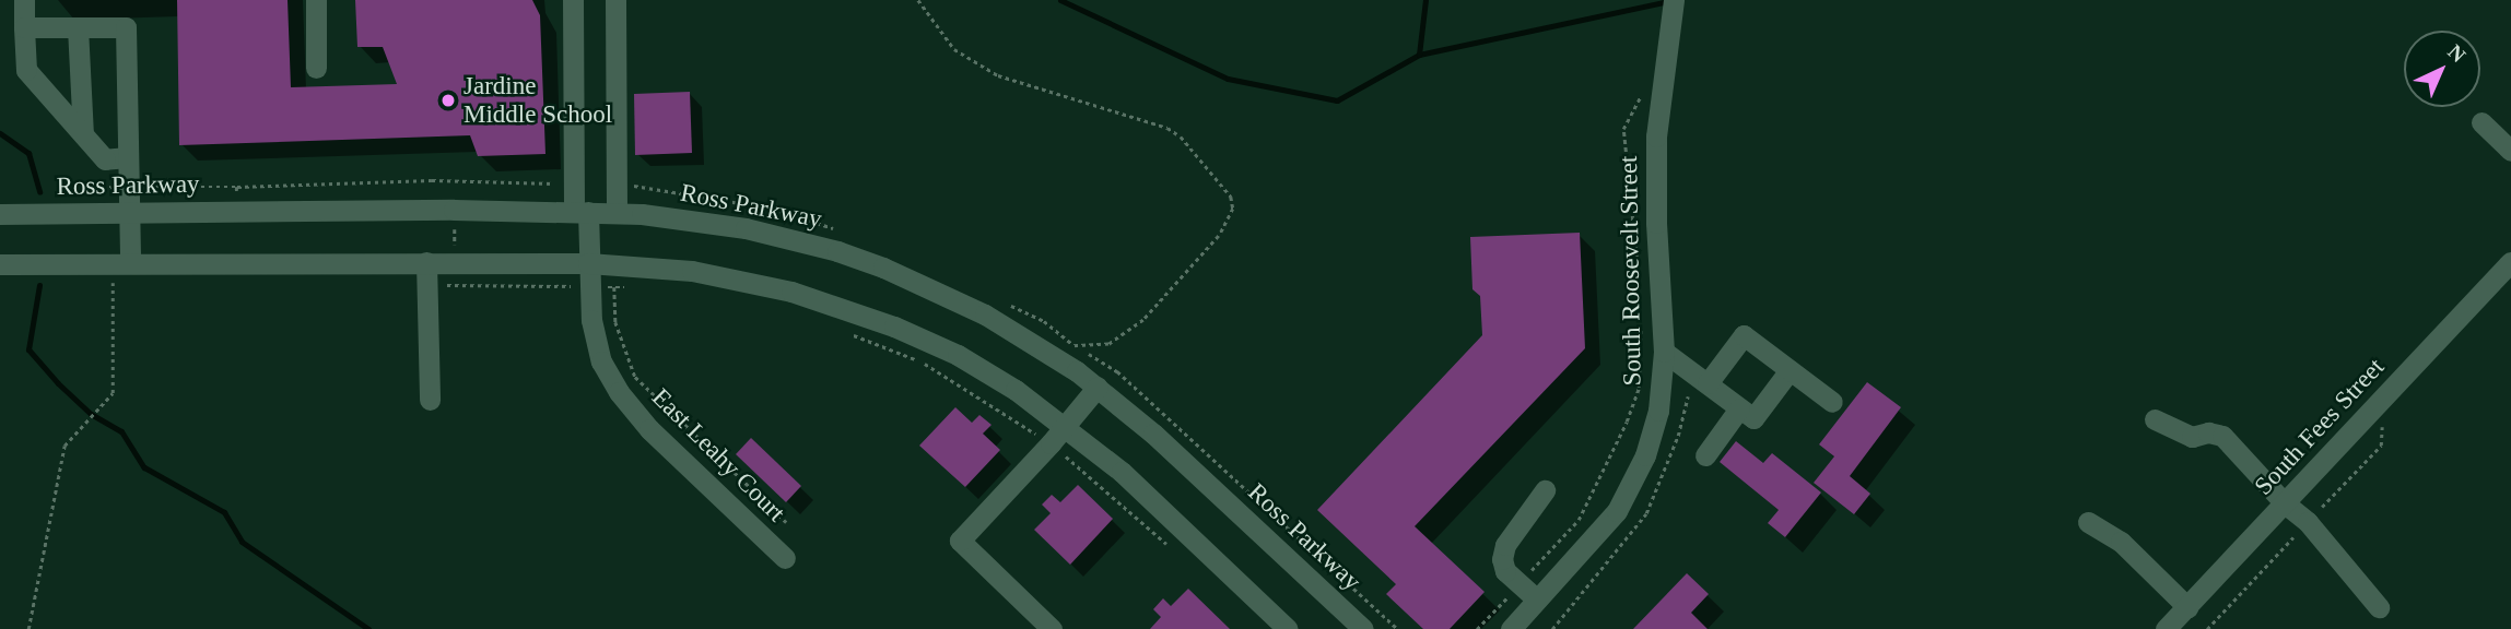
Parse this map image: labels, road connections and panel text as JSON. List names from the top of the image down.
{
  "streets": {
    "street": [
      "Ross Parkway",
      "South Roosevelt Street",
      "South Fees Street",
      "East Leahy Court"
    ]
  },
  "crossings": [
    ["Ross Parkway", "East Leahy Court"]
  ],
  "places": ["Jardine Middle School"],
  "north": "top right"
}
